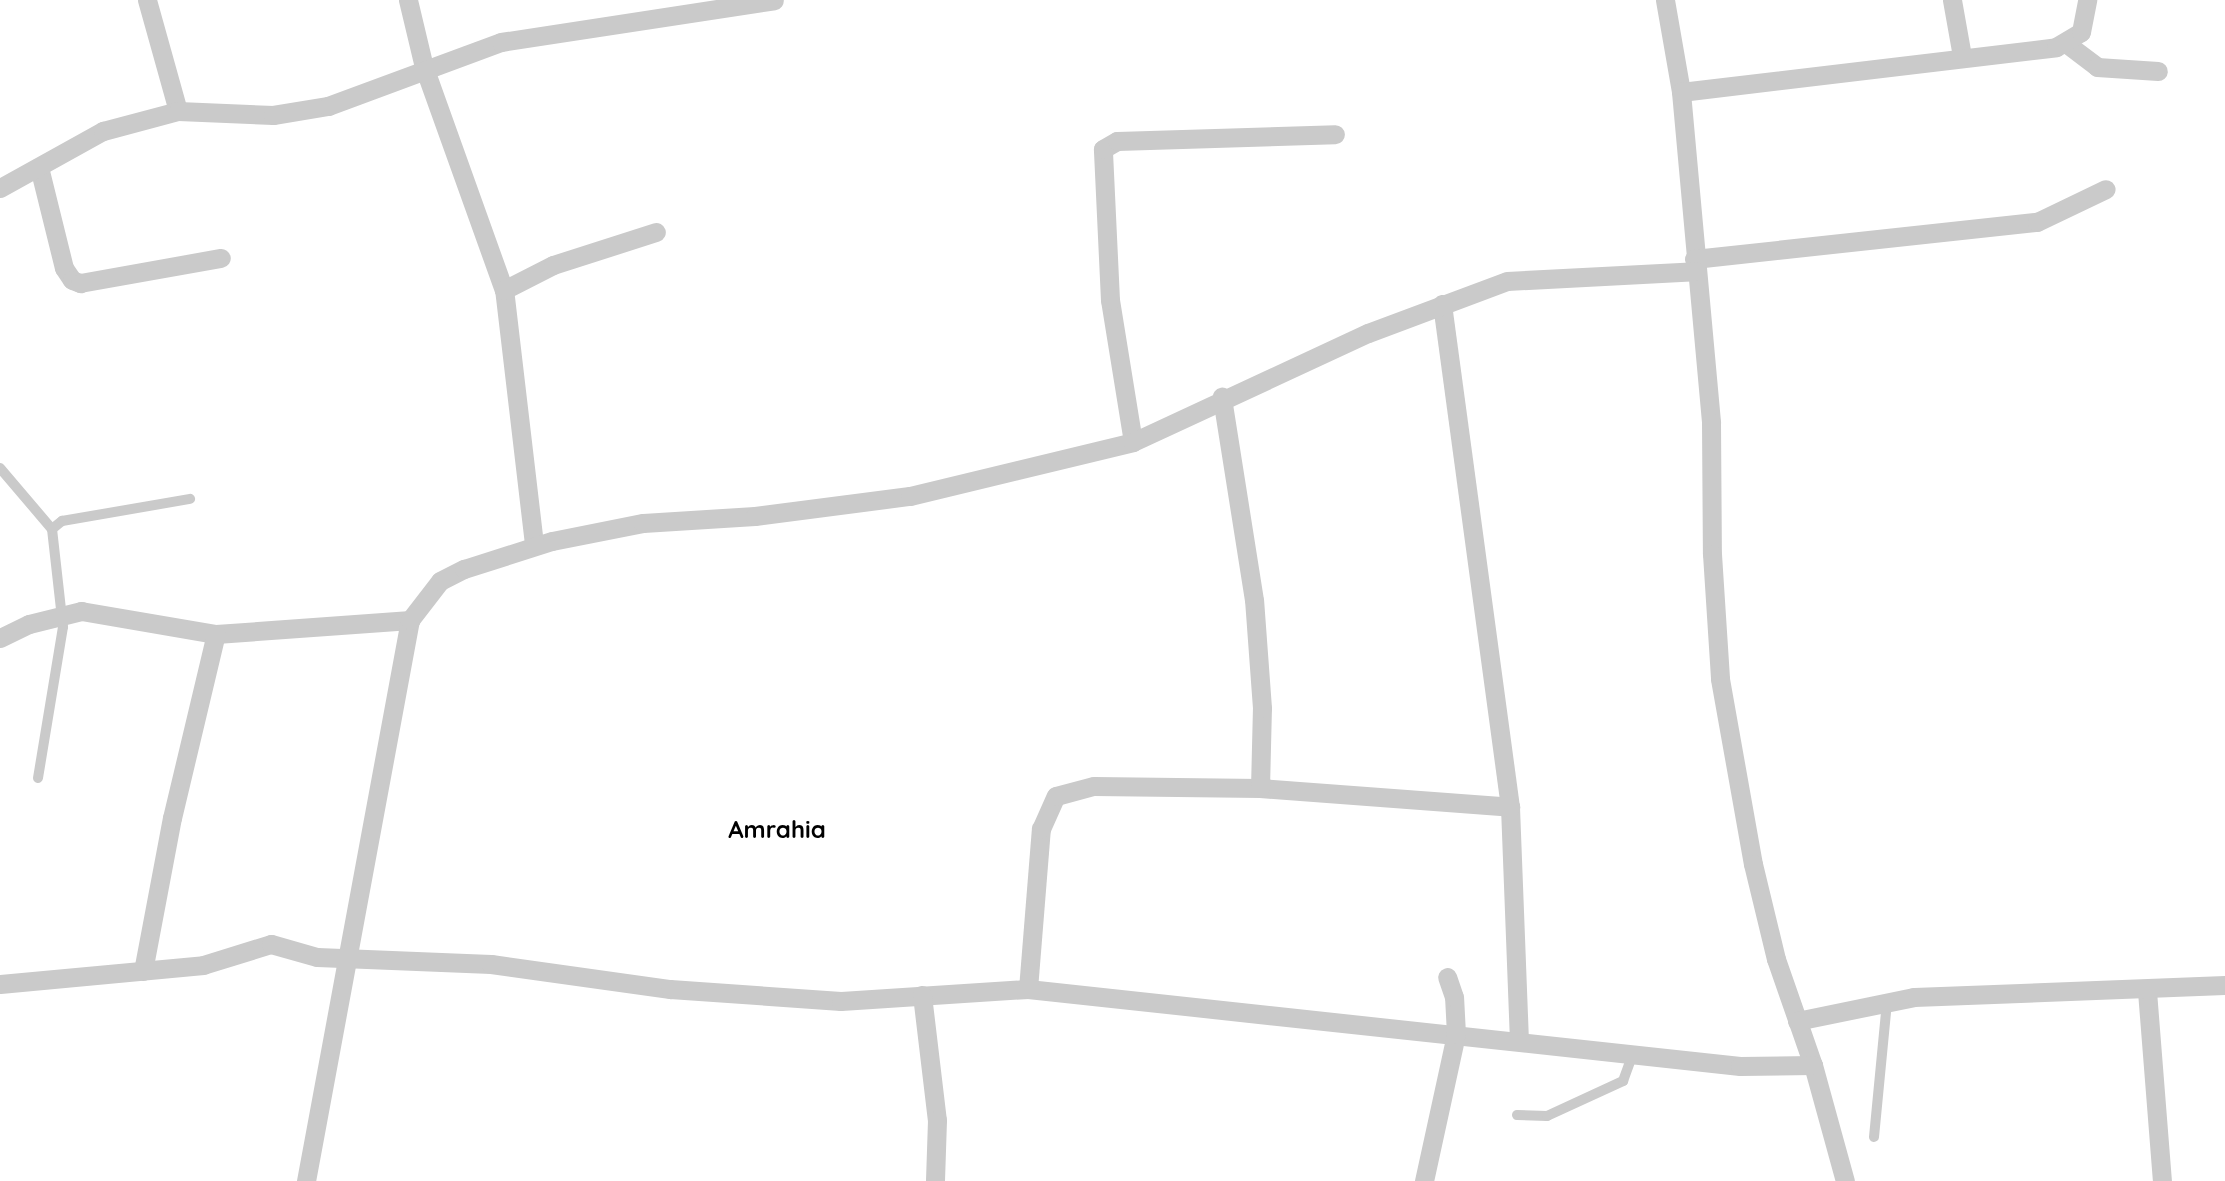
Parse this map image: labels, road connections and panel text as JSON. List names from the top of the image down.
{
  "districts": ["Amrahia"]
}
